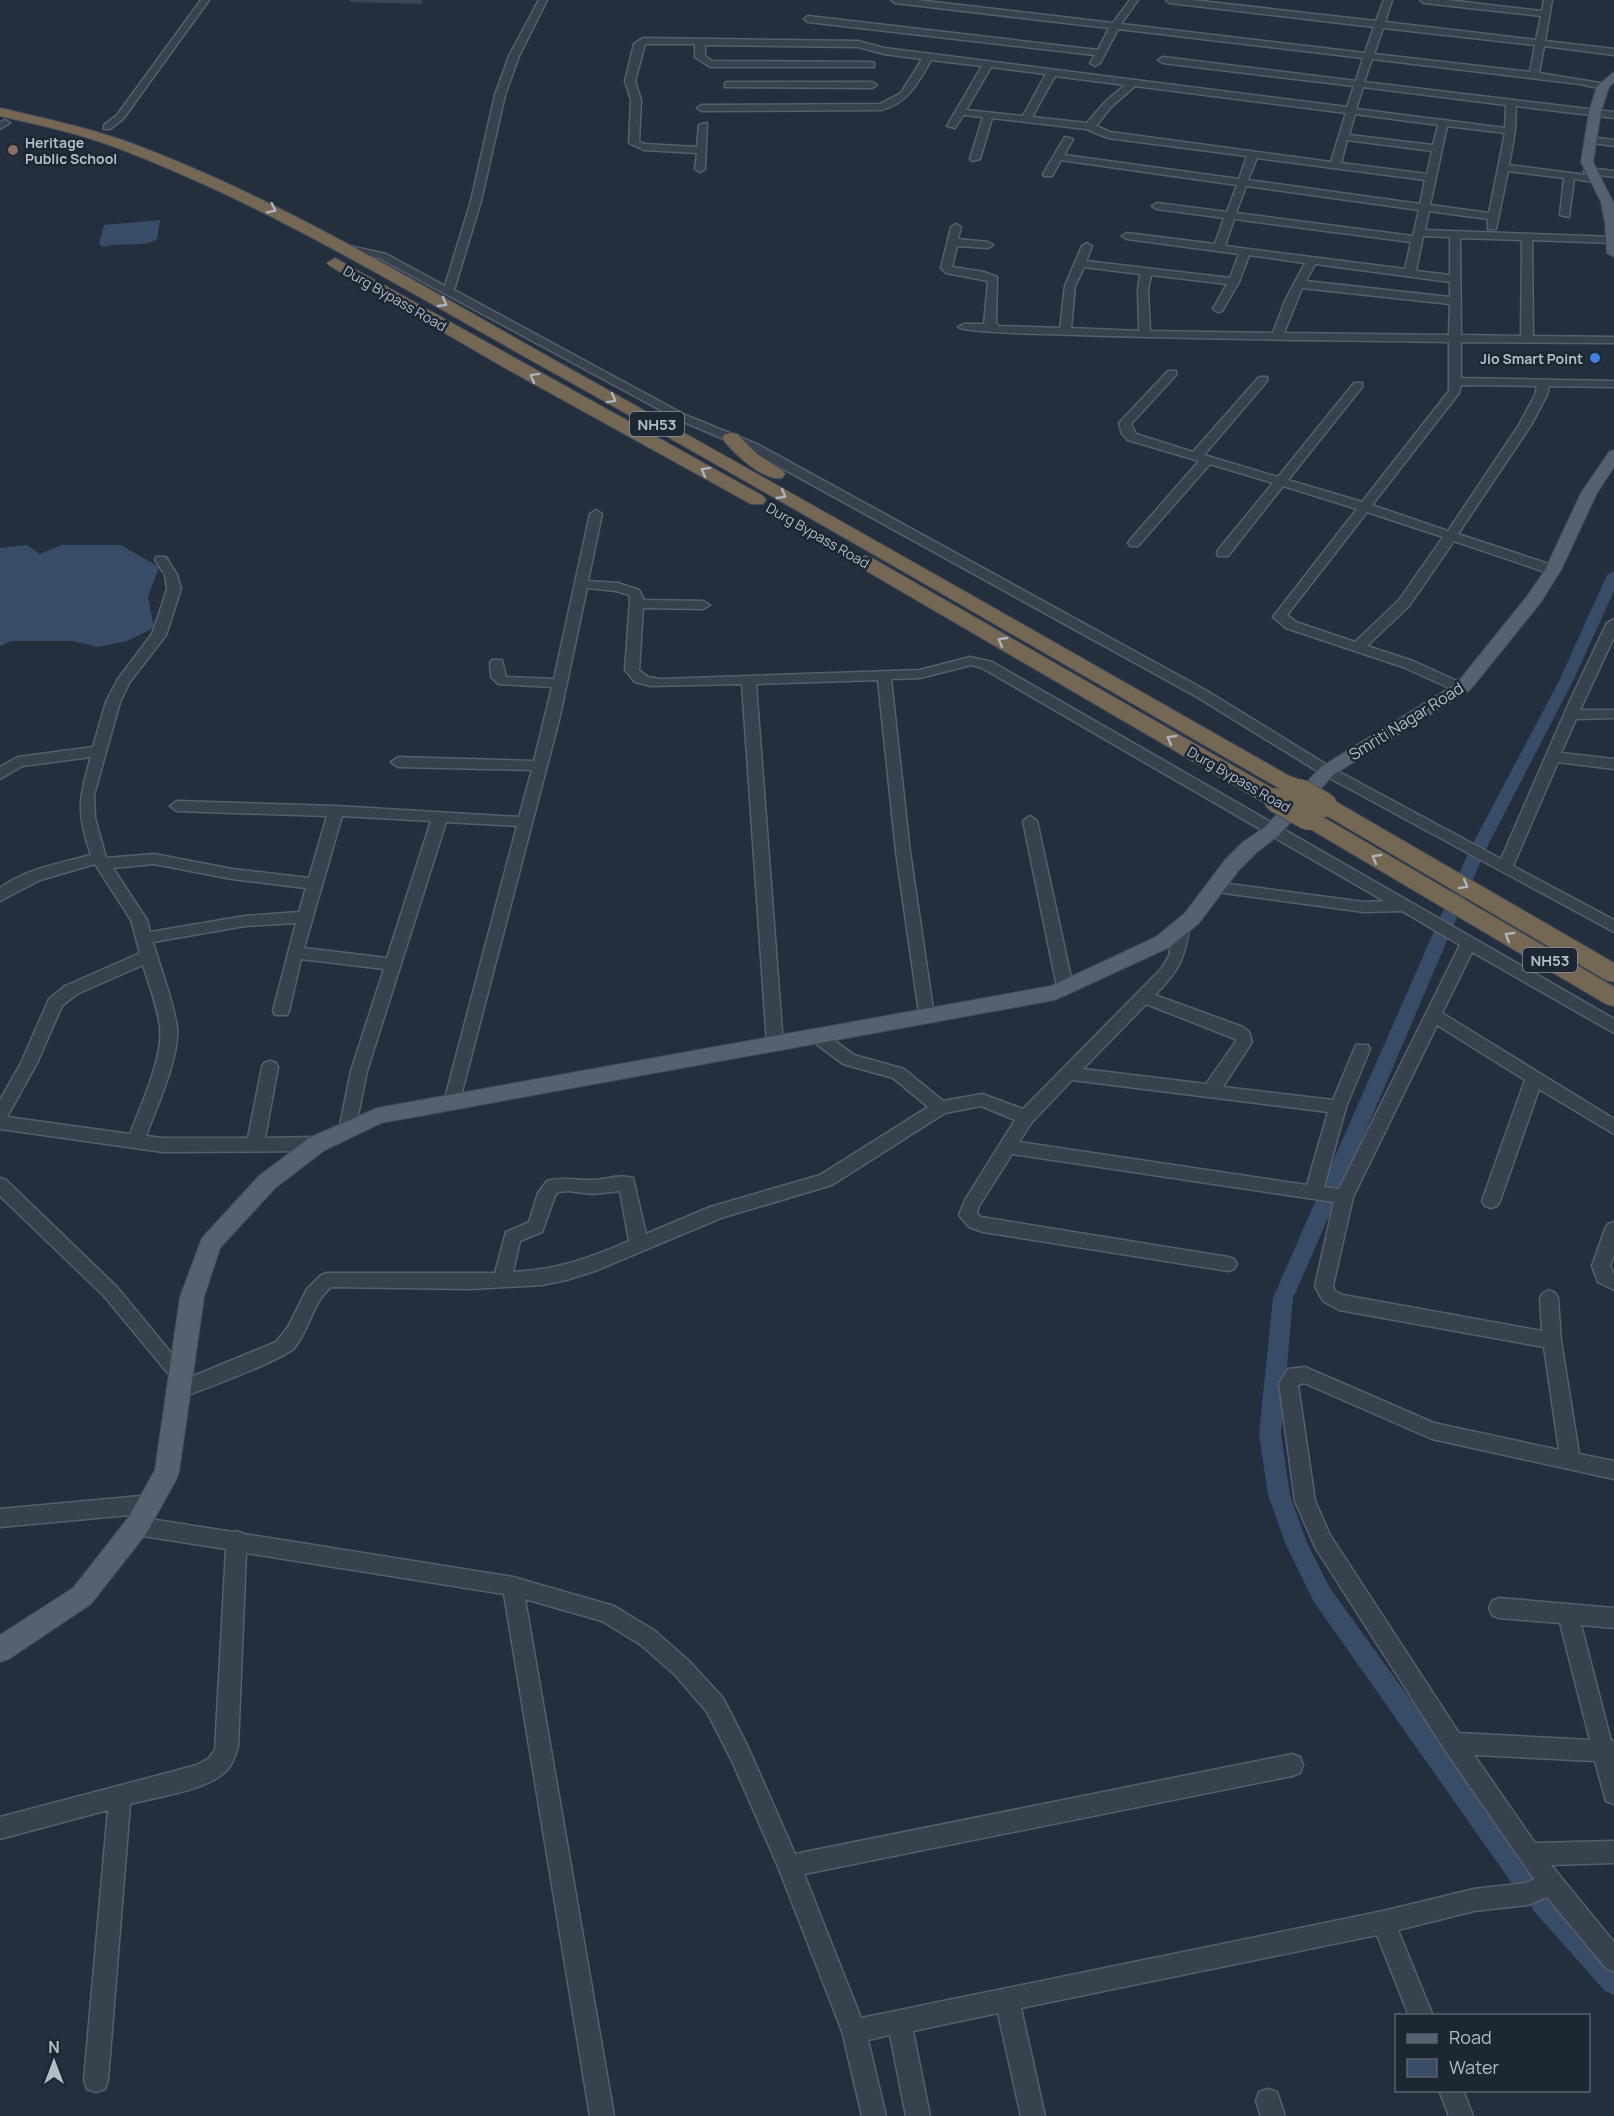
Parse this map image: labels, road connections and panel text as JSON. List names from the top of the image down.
{
  "streets": {
    "highway": ["Durg Bypass Road", "NH53"],
    "main road": ["Smriti Nagar Road"]
  },
  "places": ["Heritage Public School", "Jio Smart Point"],
  "legend": ["Road", "Water"],
  "north": "top"
}
